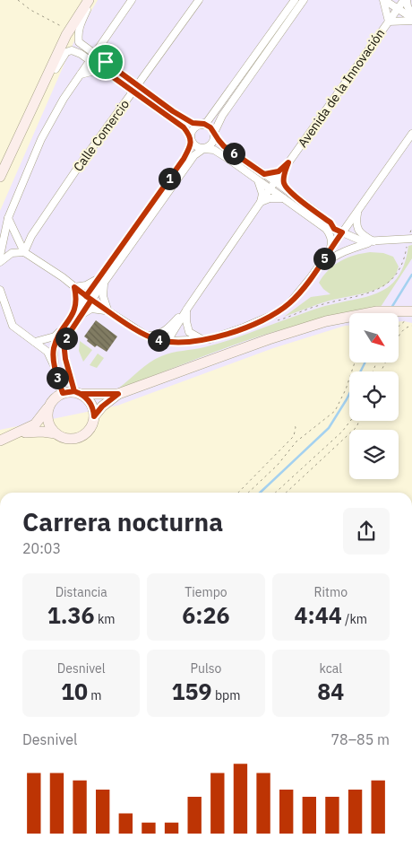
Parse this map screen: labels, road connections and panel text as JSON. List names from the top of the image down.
{
  "streets": {
    "street": ["Avenida de la Innovación", "Calle Comercio"]
  },
  "north": "bottom right",
  "page": {
    "pins": [
      "6",
      "1",
      "5",
      "2",
      "4",
      "3"
    ],
    "heading": ["Carrera nocturna", "20:03"],
    "stats": [
      ["Distancia", "1.36 km"],
      ["Tiempo", "6:26"],
      ["Ritmo", "4:44 /km"],
      ["Desnivel", "10 m"],
      ["Pulso", "159 bpm"],
      ["kcal", "84"]
    ],
    "chart": ["Desnivel", "78–85 m"]
  }
}
